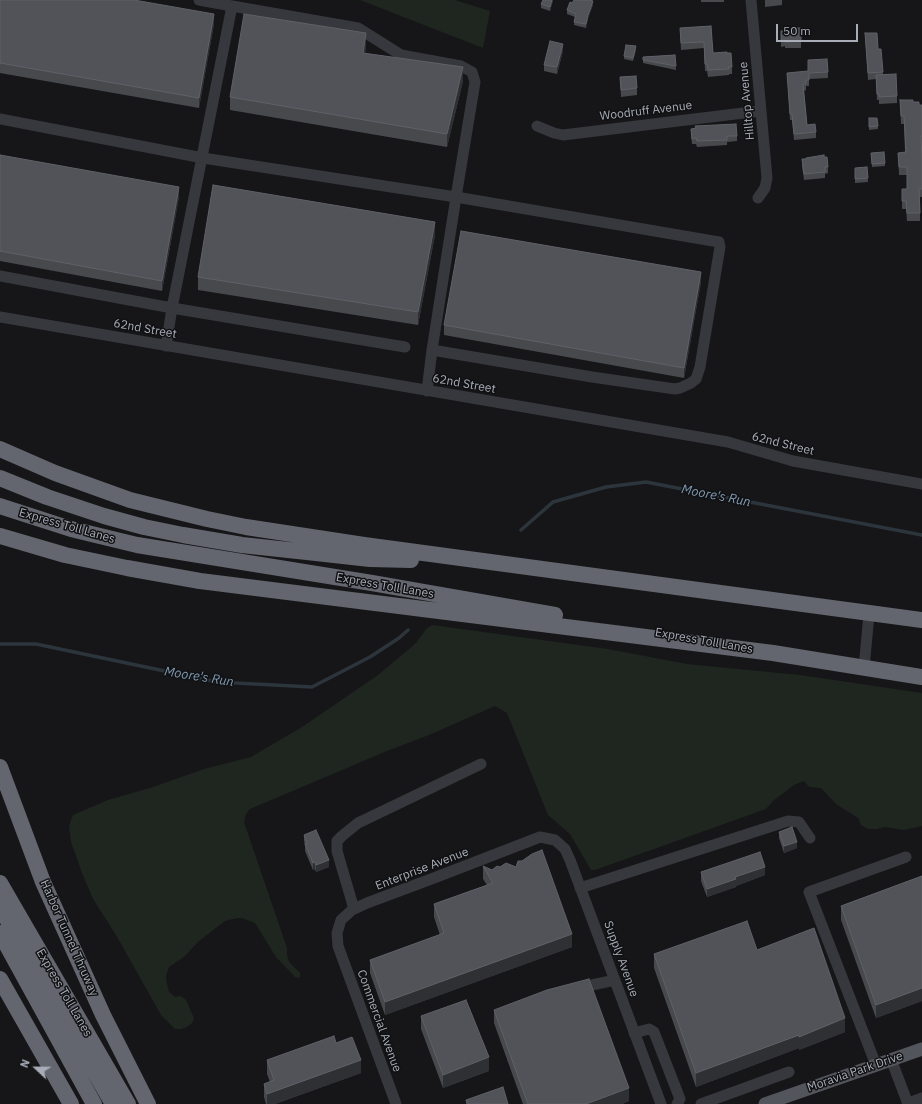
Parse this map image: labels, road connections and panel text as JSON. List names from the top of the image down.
{
  "streets": {
    "highway": ["Express Toll Lanes", "Harbor Tunnel Thruway"],
    "main road": ["Moravia Park Drive"],
    "street": [
      "Hilltop Avenue",
      "Woodruff Avenue",
      "62nd Street",
      "Enterprise Avenue",
      "Supply Avenue",
      "Commercial Avenue"
    ]
  },
  "crossings": [
    ["Hilltop Avenue", "Woodruff Avenue"],
    ["Enterprise Avenue", "Supply Avenue"],
    ["Enterprise Avenue", "Commercial Avenue"]
  ],
  "water": ["Moore's Run"],
  "scale_bar": "50 m",
  "north": "left"
}
